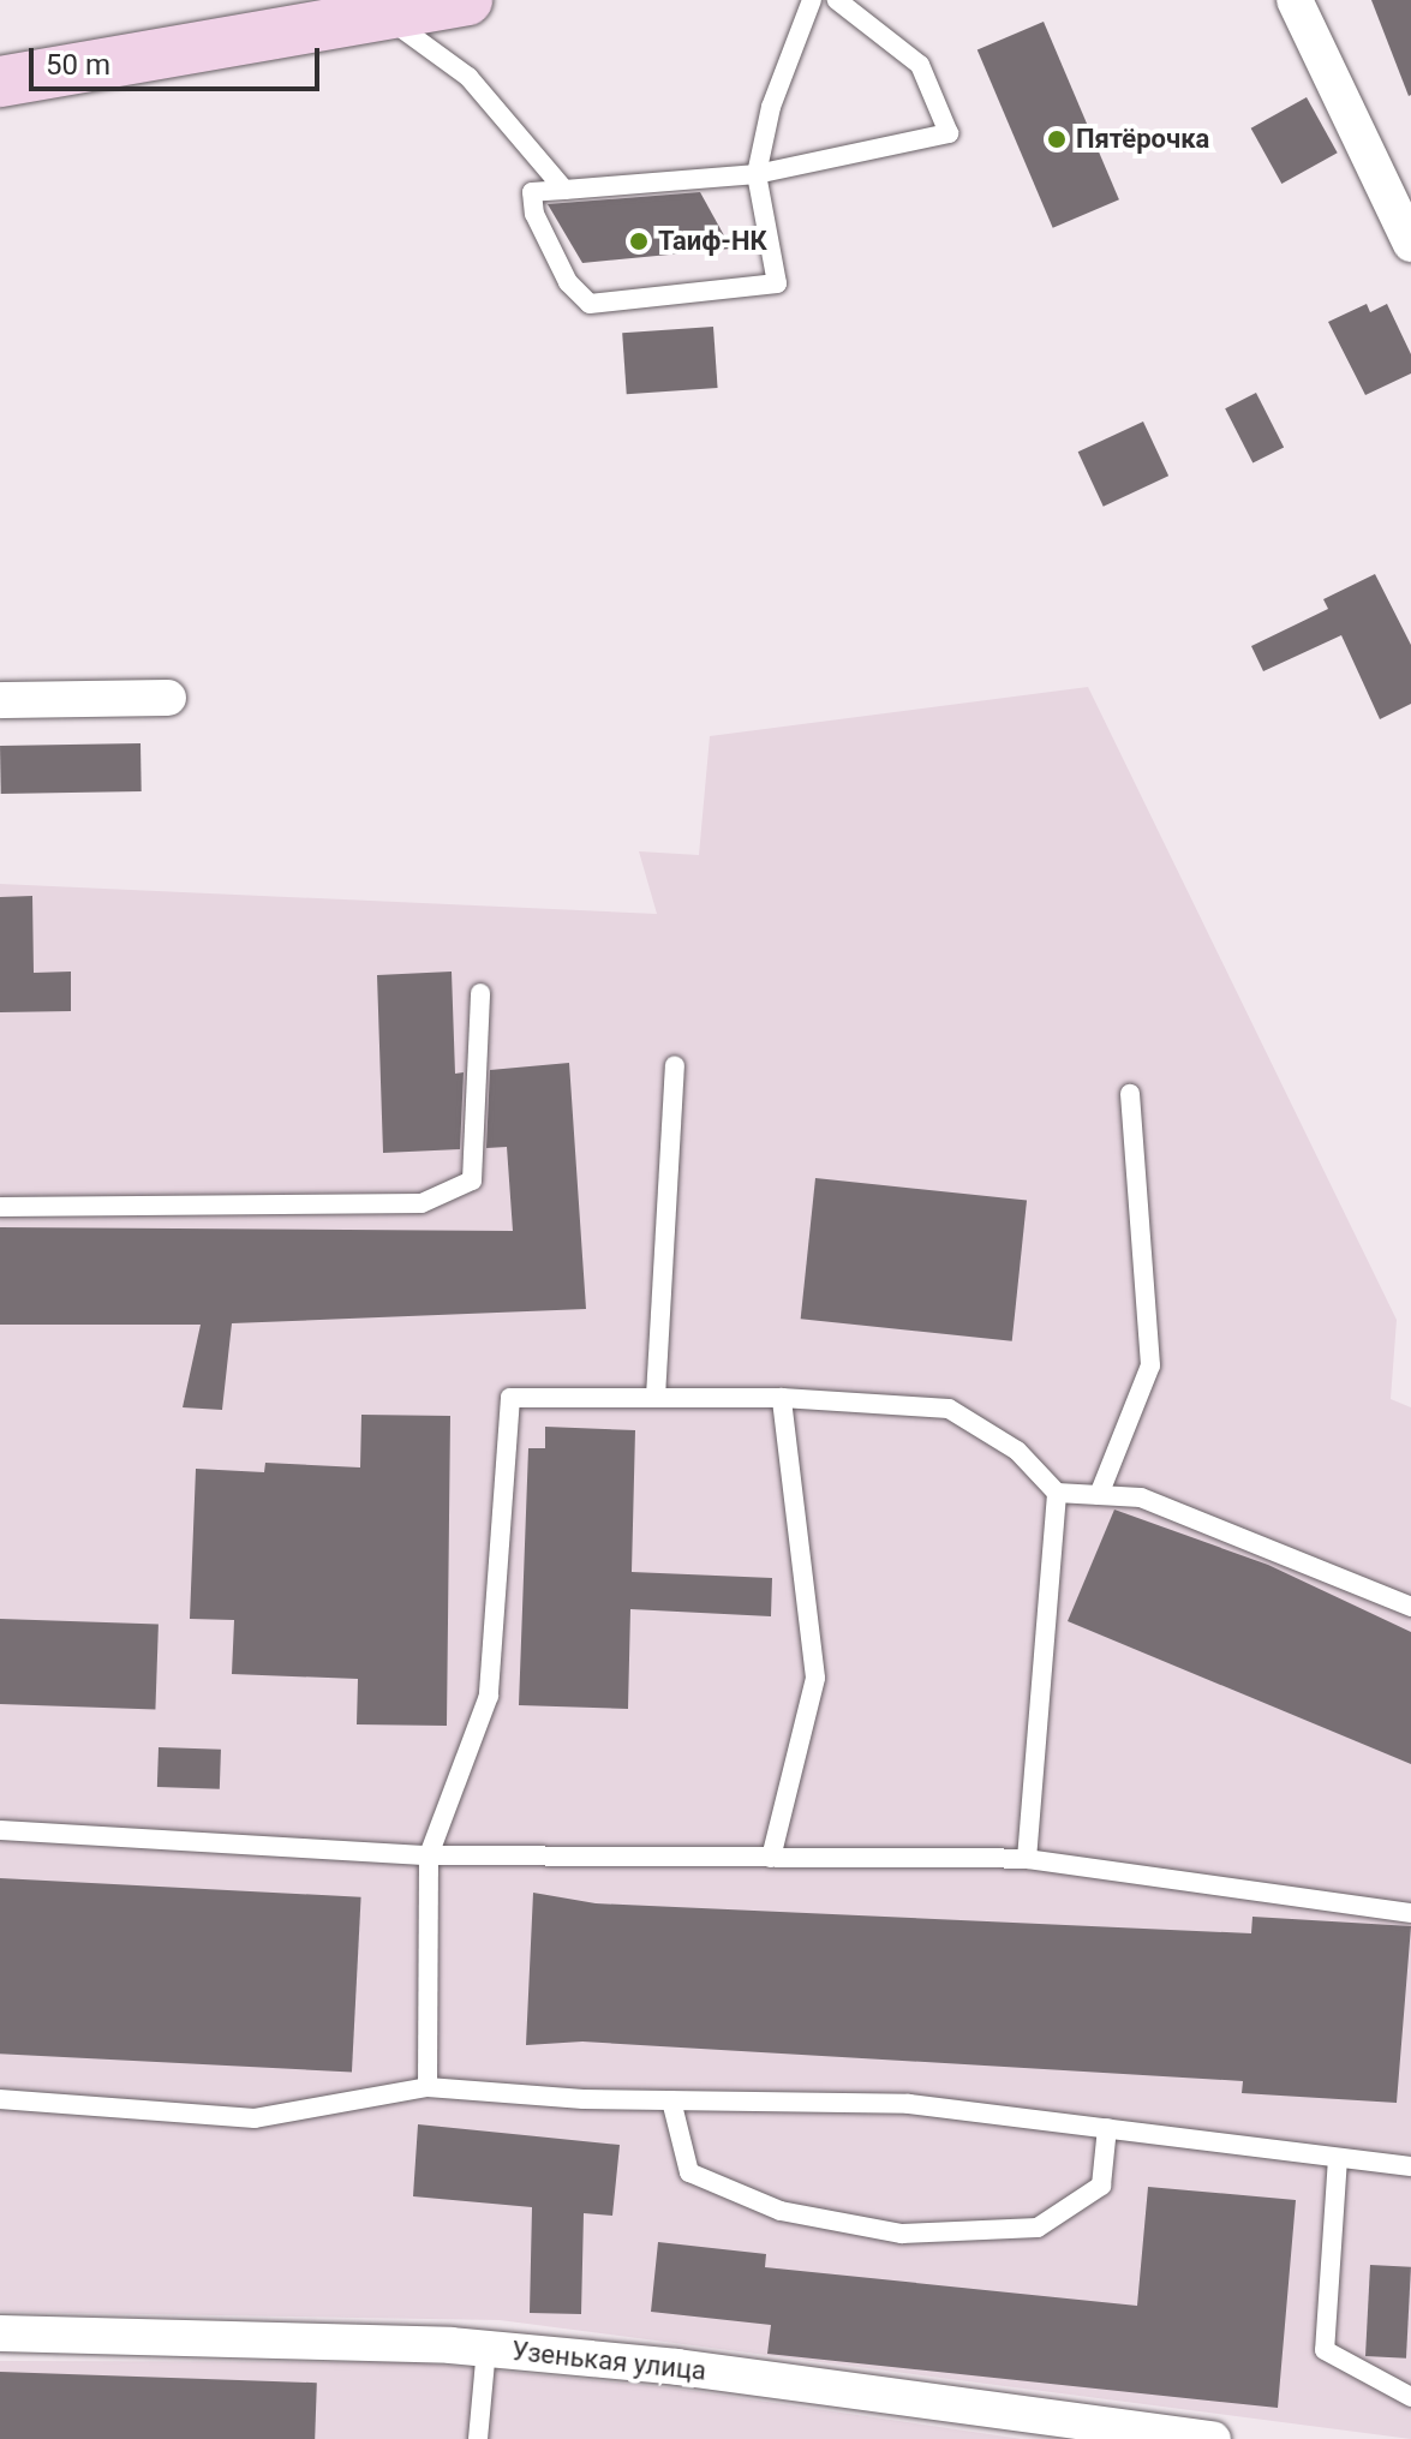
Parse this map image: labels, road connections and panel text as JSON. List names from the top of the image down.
{
  "streets": {
    "street": ["Узенькая улица"]
  },
  "places": ["Пятёрочка", "Таиф-НК"],
  "scale_bar": "50 m"
}
